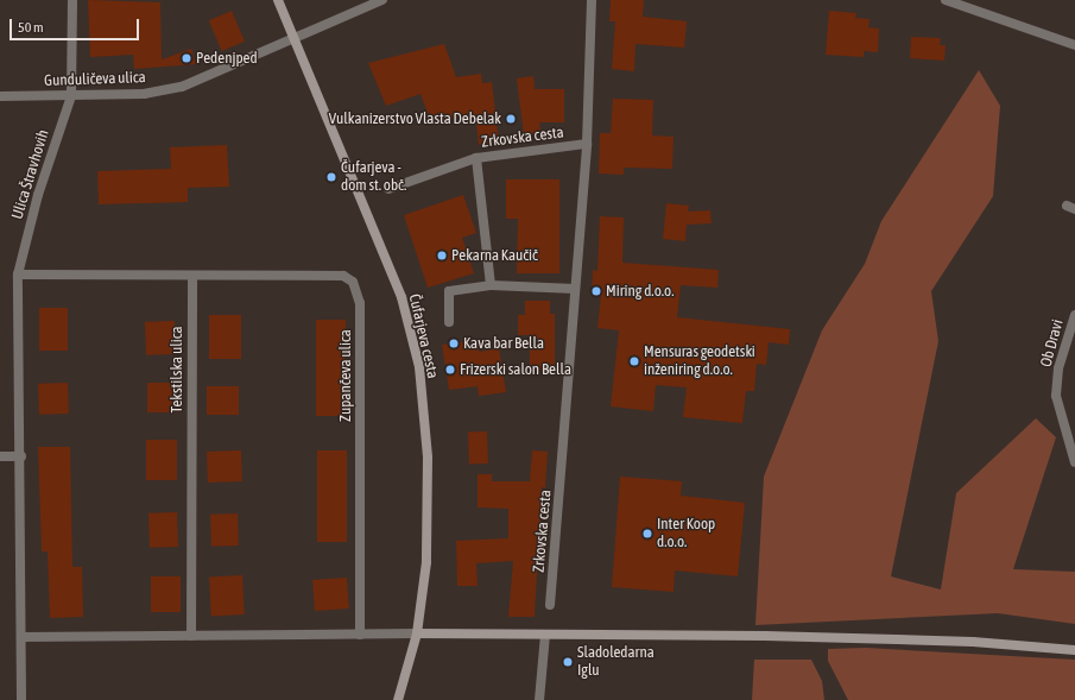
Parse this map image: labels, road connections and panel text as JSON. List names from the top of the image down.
{
  "streets": {
    "street": [
      "Gunduličeva ulica",
      "Zrkovska cesta",
      "Ulica Štravhovih",
      "Čufarjeva cesta",
      "Ob Dravi",
      "Tekstilska ulica",
      "Zupančeva ulica"
    ]
  },
  "crossings": [
    ["Gunduličeva ulica", "Ulica Štravhovih"],
    ["Gunduličeva ulica", "Čufarjeva cesta"],
    ["Tekstilska ulica", "Zupančeva ulica"]
  ],
  "places": [
    "Pedenjped",
    "Vulkanizerstvo Vlasta Debelak",
    "Čufarjeva - dom st. obč.",
    "Pekarna Kaučič",
    "Miring d.o.o.",
    "Kava bar Bella",
    "Mensuras geodetski inženiring d.o.o.",
    "Frizerski salon Bella",
    "Inter Koop d.o.o.",
    "Sladoledarna Iglu"
  ],
  "scale_bar": "50 m"
}
